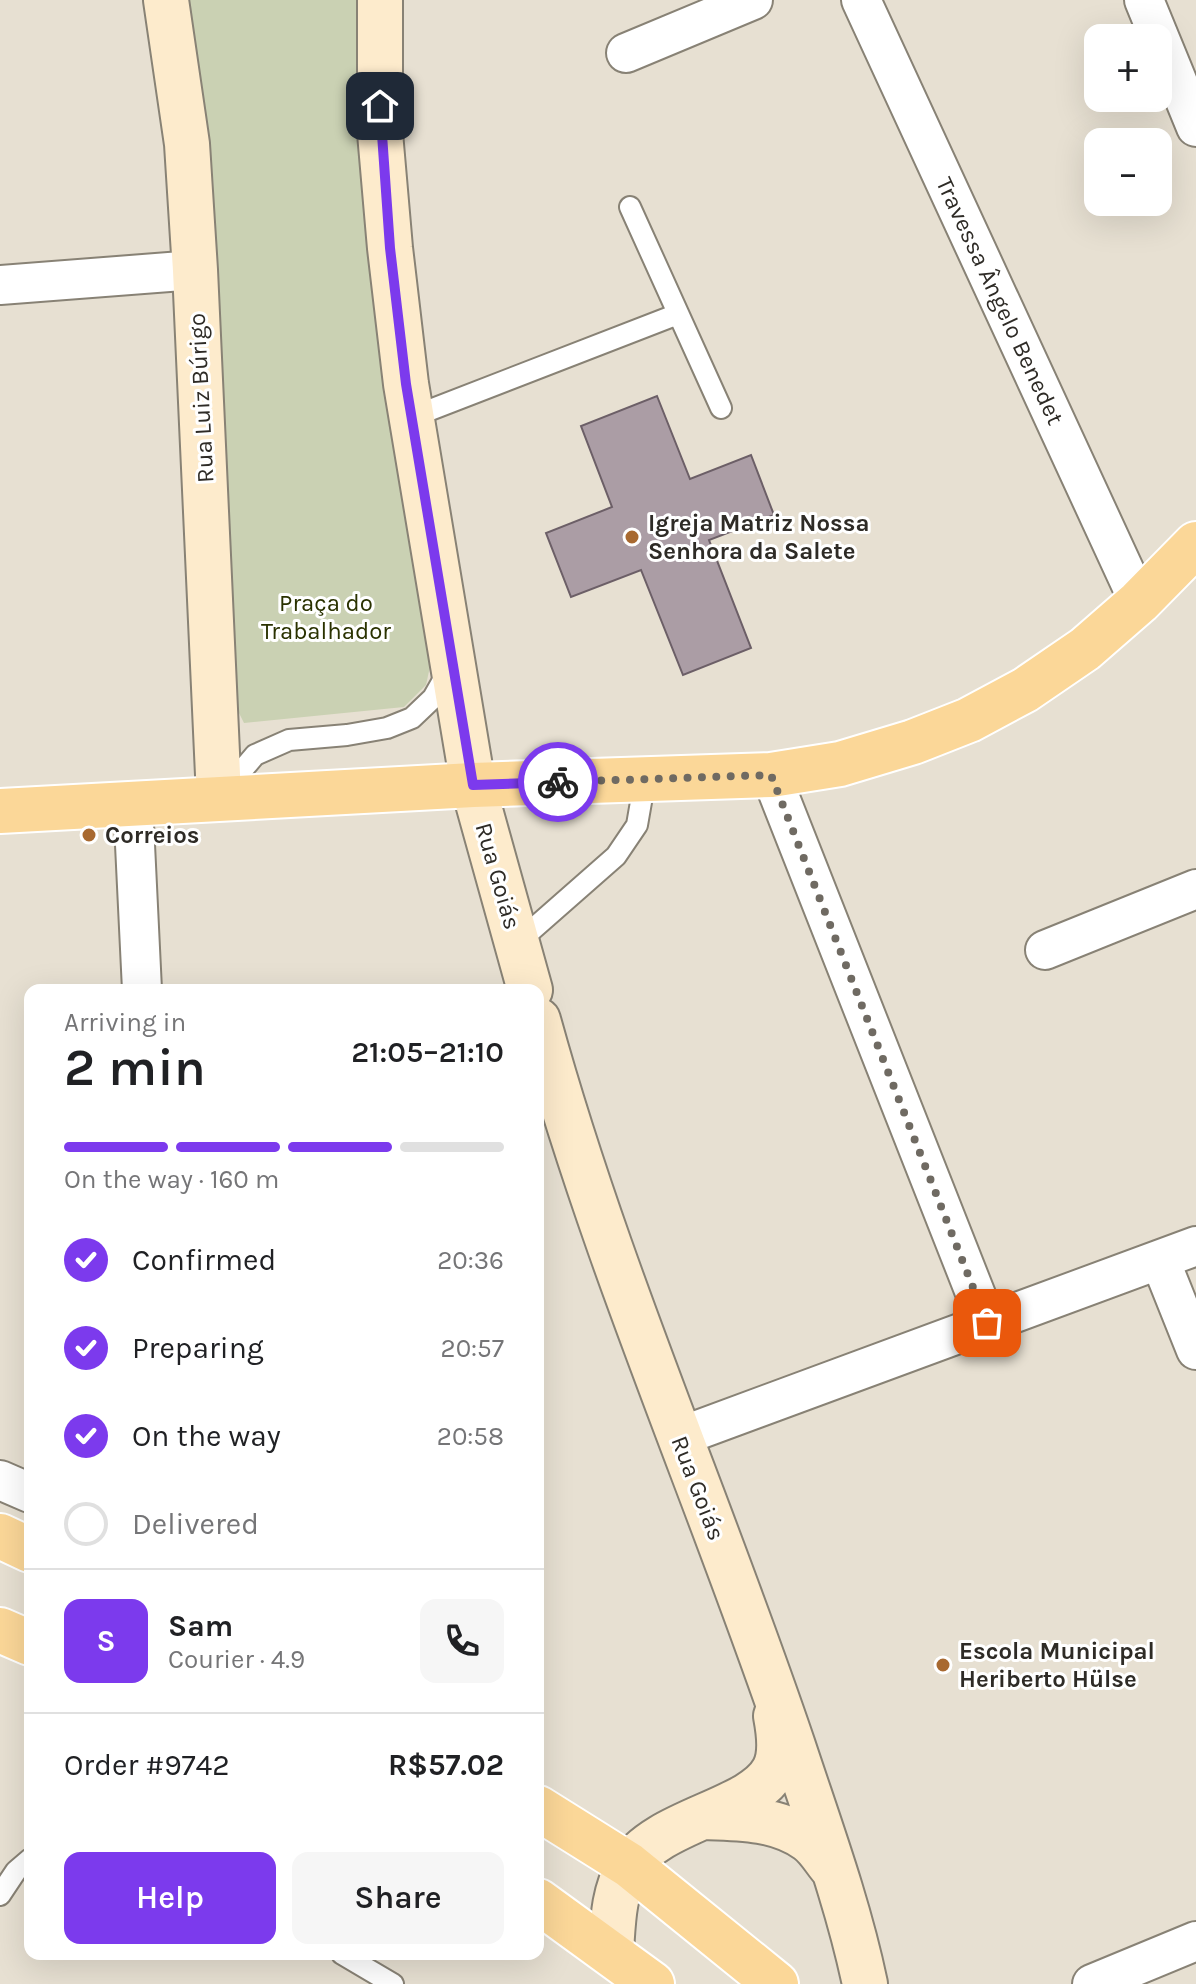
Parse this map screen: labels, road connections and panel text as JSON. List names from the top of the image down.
{
  "streets": {
    "street": ["Travessa Ângelo Benedet", "Rua Luiz Búrigo", "Rua Goiás"]
  },
  "parks": ["Praça do Trabalhador"],
  "places": ["Igreja Matriz Nossa Senhora da Salete", "Correios", "Escola Municipal Heriberto Hülse"],
  "page": {
    "map_buttons": ["+", "−"],
    "heading": ["2 min", "Arriving in", "21:05–21:10"],
    "panel": [
      "Sam",
      "Courier · 4.9",
      "Order #9742",
      "R$57.02"
    ],
    "bar": "On the way · 160 m",
    "list": [
      ["Confirmed", "20:36"],
      ["Preparing", "20:57"],
      ["On the way", "20:58"],
      "Delivered"
    ],
    "round": "S",
    "buttons": ["Help", "Share"]
  }
}
